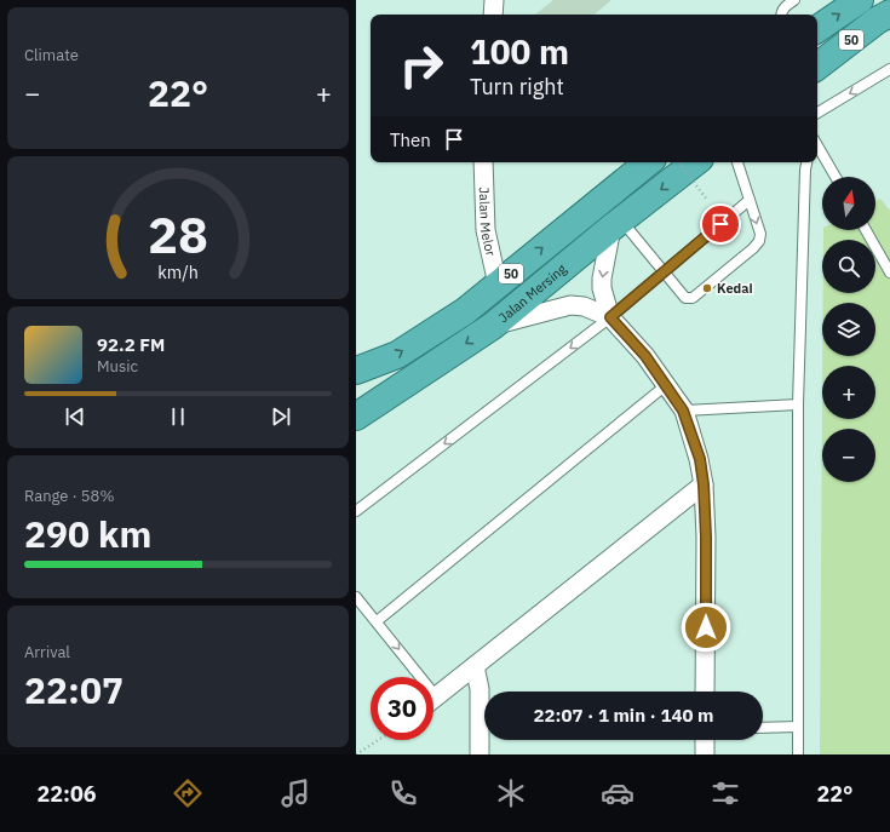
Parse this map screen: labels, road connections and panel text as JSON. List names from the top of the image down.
{
  "streets": {
    "highway": ["50", "Jalan Mersing"],
    "street": ["Jalan Melor"]
  },
  "crossings": [
    ["Jalan Melor", "Jalan Mersing"]
  ],
  "places": ["Kedai"],
  "north": "top",
  "page": {
    "tile": [
      "Climate",
      ["Range · 58%", "290 km"],
      ["Arrival", "22:07"]
    ],
    "turn": ["100 m", "Turn right"],
    "heat": ["−", "22°", "+"],
    "then": "Then",
    "map_buttons": ["+", "−"],
    "song": ["92.2 FM", "Music"],
    "limit": "30",
    "trip": "22:07 · 1 min · 140 m",
    "tabs": ["22:06", "22°"],
    "gauge": ["28", "km/h"]
  }
}
